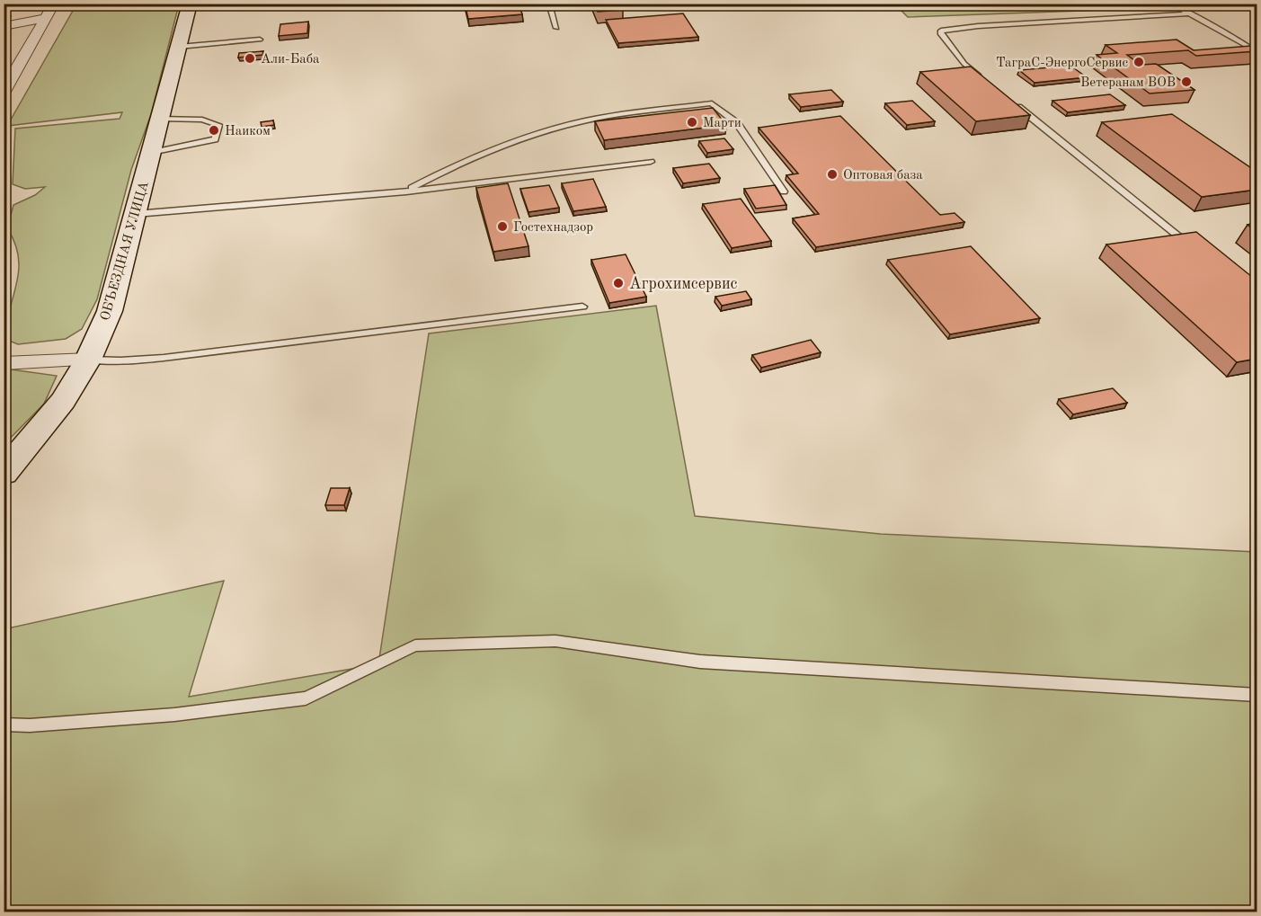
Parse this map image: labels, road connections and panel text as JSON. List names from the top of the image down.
{
  "streets": {
    "main road": ["ОБЪЕЗДНАЯ УЛИЦА"]
  },
  "places": [
    "Али-Баба",
    "ТаграС-ЭнергоСервис",
    "Ветеранам ВОВ",
    "Марти",
    "Наиком",
    "Оптовая база",
    "Гостехнадзор",
    "Агрохимсервис"
  ]
}
